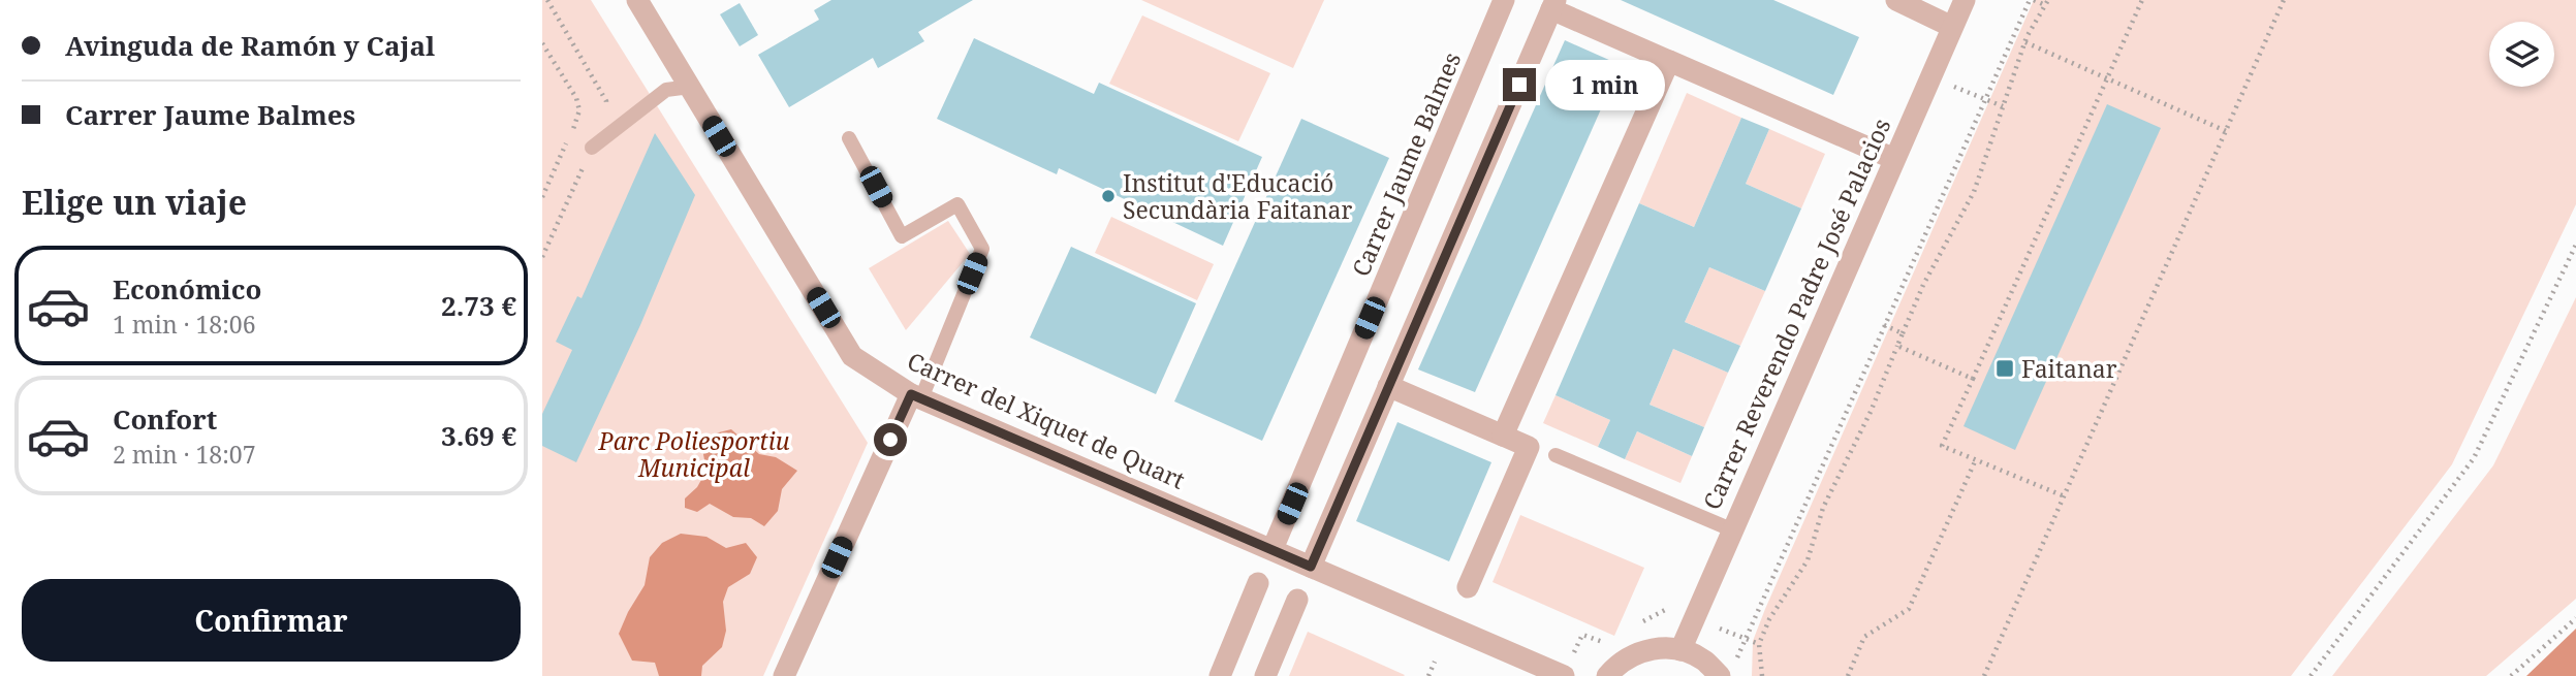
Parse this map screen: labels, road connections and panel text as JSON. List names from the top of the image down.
{
  "streets": {
    "street": ["Carrer Jaume Balmes", "Carrer Reverendo Padre José Palacios", "Carrer del Xiquet de Quart"]
  },
  "crossings": [
    ["Carrer Jaume Balmes", "Carrer del Xiquet de Quart"]
  ],
  "parks": ["Parc Poliesportiu Municipal"],
  "places": {
    "other": ["Institut d'Educació Secundària Faitanar"],
    "transit": ["Faitanar"]
  },
  "page": {
    "banner": ["Avinguda de Ramón y Cajal", "Carrer Jaume Balmes"],
    "bubble": "1 min",
    "heading": "Elige un viaje",
    "list": [
      {
        "name": "Económico",
        "note": "1 min · 18:06",
        "value": "2.73 €"
      },
      {
        "name": "Confort",
        "note": "2 min · 18:07",
        "value": "3.69 €"
      }
    ],
    "buttons": "Confirmar"
  }
}
